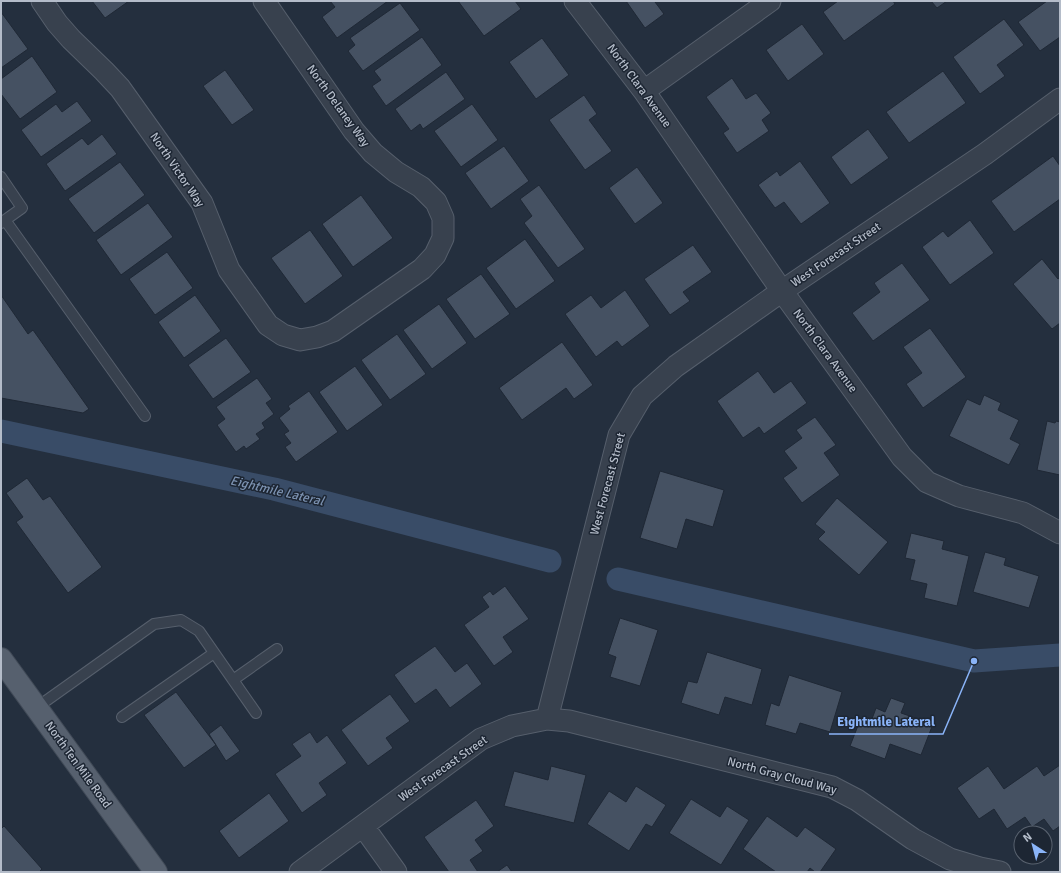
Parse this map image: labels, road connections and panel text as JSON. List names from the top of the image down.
{
  "streets": {
    "main road": ["North Ten Mile Road"],
    "street": [
      "North Clara Avenue",
      "North Delaney Way",
      "North Victor Way",
      "West Forecast Street",
      "North Gray Cloud Way"
    ]
  },
  "crossings": [
    ["North Clara Avenue", "West Forecast Street"],
    ["North Delaney Way", "North Victor Way"],
    ["West Forecast Street", "North Gray Cloud Way"]
  ],
  "water": ["Eightmile Lateral"],
  "places": ["Eightmile Lateral"],
  "north": "top left"
}
